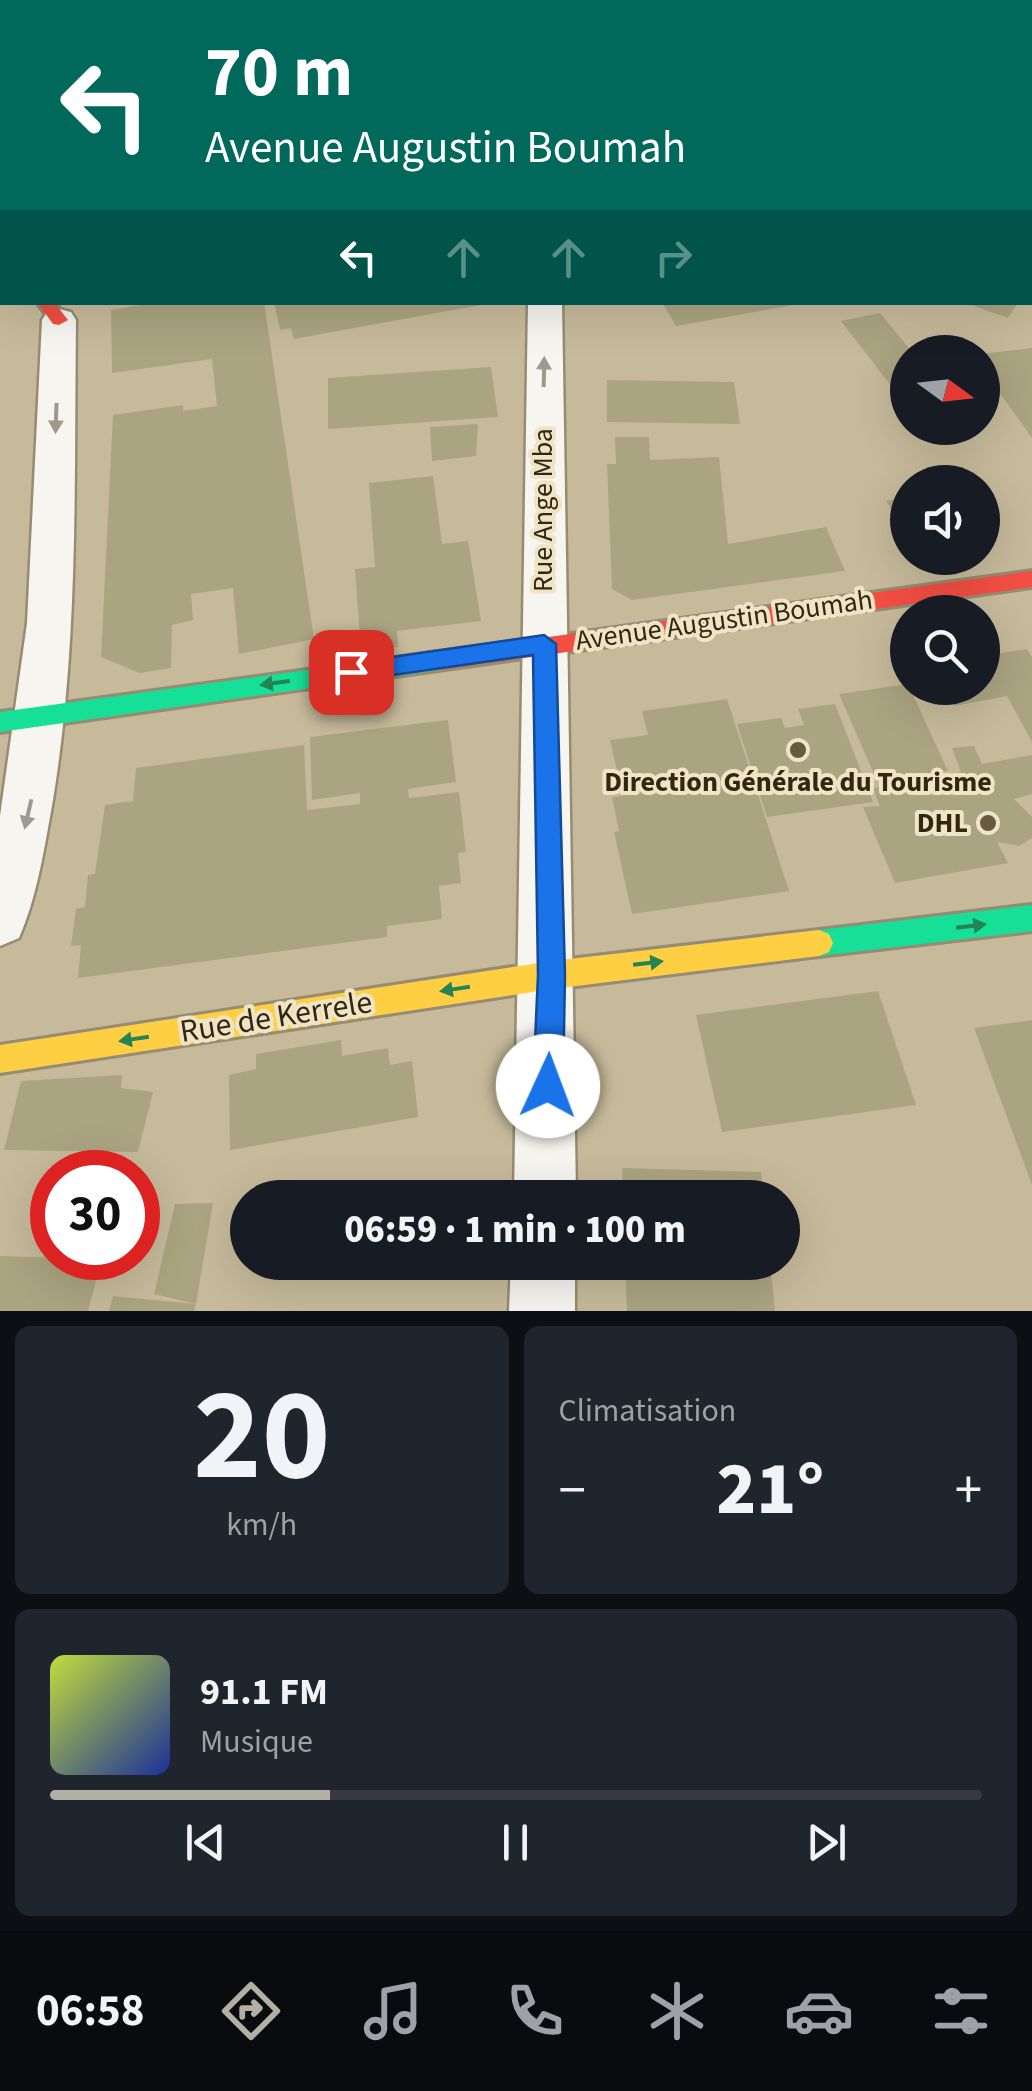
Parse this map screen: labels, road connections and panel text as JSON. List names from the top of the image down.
{
  "streets": {
    "street": ["Rue Ange Mba", "Avenue Augustin Boumah", "Rue de Kerrele"]
  },
  "crossings": [
    ["Rue Ange Mba", "Avenue Augustin Boumah"],
    ["Rue Ange Mba", "Rue de Kerrele"]
  ],
  "one_way": ["Rue Ange Mba", "Avenue Augustin Boumah"],
  "places": ["Direction Générale du Tourisme", "DHL"],
  "north": "right",
  "page": {
    "turn": ["70 m", "Avenue Augustin Boumah"],
    "limit": "30",
    "trip": "06:59 · 1 min · 100 m",
    "tile": [
      ["20", "km/h"],
      "Climatisation"
    ],
    "heat": ["−", "21°", "+"],
    "song": ["91.1 FM", "Musique"],
    "tabs": "06:58"
  }
}
